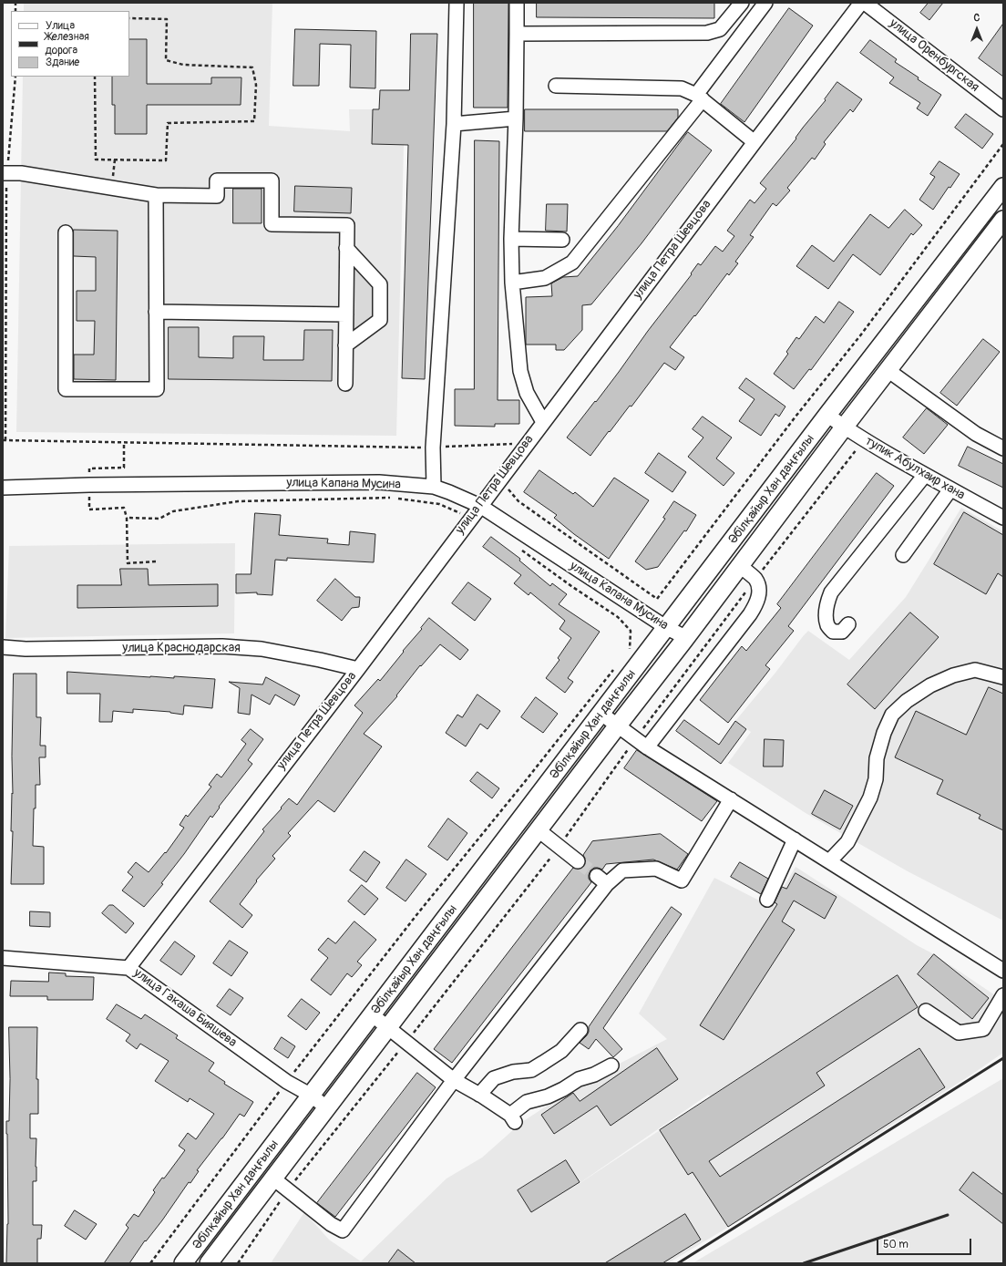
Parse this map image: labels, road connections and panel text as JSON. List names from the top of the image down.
{
  "streets": {
    "main road": ["Әбілқайыр Хан даңғылы"],
    "street": [
      "улица Оренбургская",
      "улица Петра Шевцова",
      "тупик Абулхаир хана",
      "улица Капана Мусина",
      "улица Краснодарская",
      "улица Гакаша Бияшева"
    ]
  },
  "crossings": [
    ["улица Петра Шевцова", "улица Капана Мусина"],
    ["улица Петра Шевцова", "улица Краснодарская"],
    ["улица Петра Шевцова", "улица Гакаша Бияшева"],
    ["тупик Абулхаир хана", "Әбілқайыр Хан даңғылы"],
    ["улица Капана Мусина", "Әбілқайыр Хан даңғылы"],
    ["Әбілқайыр Хан даңғылы", "улица Гакаша Бияшева"]
  ],
  "legend": ["Улица", "Железная дорога", "Здание"],
  "scale_bar": "50 m",
  "north": "top"
}
